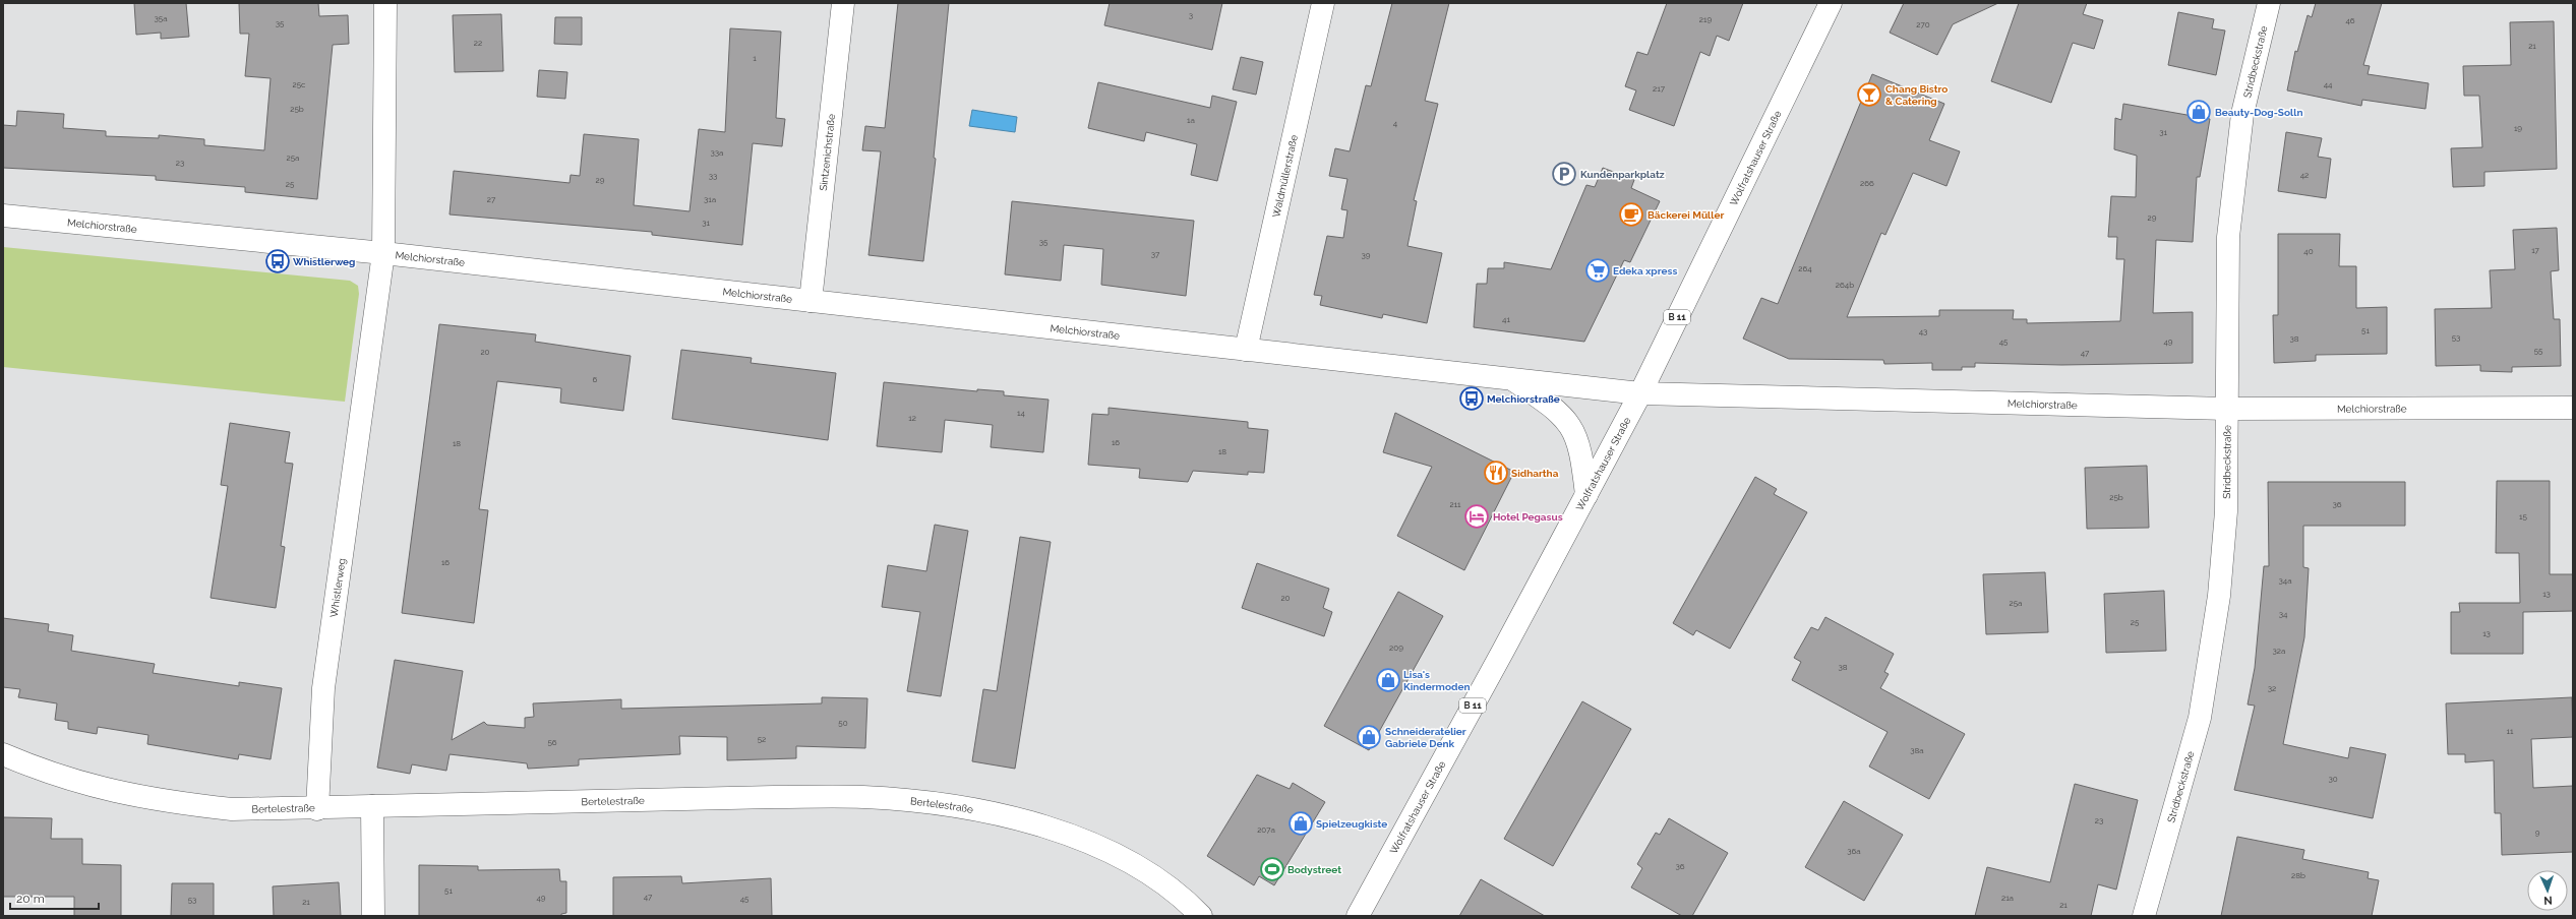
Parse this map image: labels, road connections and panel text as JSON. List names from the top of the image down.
{
  "streets": {
    "street": [
      "Stridbeckstraße",
      "Sintzenichstraße",
      "Wolfratshauser Straße",
      "Waldmüllerstraße",
      "Melchiorstraße",
      "B 11",
      "Whistlerweg",
      "Bertelestraße"
    ]
  },
  "crossings": [
    ["Stridbeckstraße", "Melchiorstraße"],
    ["Sintzenichstraße", "Melchiorstraße"],
    ["Wolfratshauser Straße", "Melchiorstraße"],
    ["Waldmüllerstraße", "Melchiorstraße"],
    ["Melchiorstraße", "Whistlerweg"],
    ["Whistlerweg", "Bertelestraße"]
  ],
  "places": {
    "bar": ["Chang Bistro & Catering"],
    "shop": [
      "Beauty-Dog-Solln",
      "Lisa's Kindermoden",
      "Schneideratelier Gabriele Denk",
      "Spielzeugkiste"
    ],
    "parking": ["Kundenparkplatz"],
    "cafe": ["Bäckerei Müller"],
    "bus stop": ["Whistlerweg", "Melchiorstraße"],
    "supermarket": ["Edeka xpress"],
    "restaurant": ["Sidhartha"],
    "hotel": ["Hotel Pegasus"],
    "sports": ["Bodystreet"]
  },
  "house_numbers": [
    "3",
    "35a",
    "219",
    "46",
    "35",
    "270",
    "22",
    "21",
    "1",
    "25c",
    "44",
    "217",
    "25b",
    "1a",
    "4",
    "19",
    "31",
    "33a",
    "25a",
    "23",
    "42",
    "33",
    "29",
    "266",
    "25",
    "27",
    "31a",
    "29",
    "31",
    "35",
    "17",
    "40",
    "37",
    "39",
    "264",
    "264b",
    "41",
    "51",
    "43",
    "53",
    "38",
    "45",
    "49",
    "55",
    "20",
    "47",
    "6",
    "14",
    "12",
    "16",
    "18",
    "18",
    "25b",
    "211",
    "36",
    "15",
    "16",
    "34a",
    "13",
    "20",
    "25a",
    "34",
    "25",
    "13",
    "209",
    "32a",
    "38",
    "32",
    "50",
    "11",
    "52",
    "56",
    "38a",
    "30",
    "23",
    "207a",
    "9",
    "36a",
    "36",
    "28b",
    "51",
    "47",
    "49",
    "21a",
    "45",
    "53",
    "21",
    "21"
  ],
  "scale_bar": "20 m",
  "north": "bottom"
}
